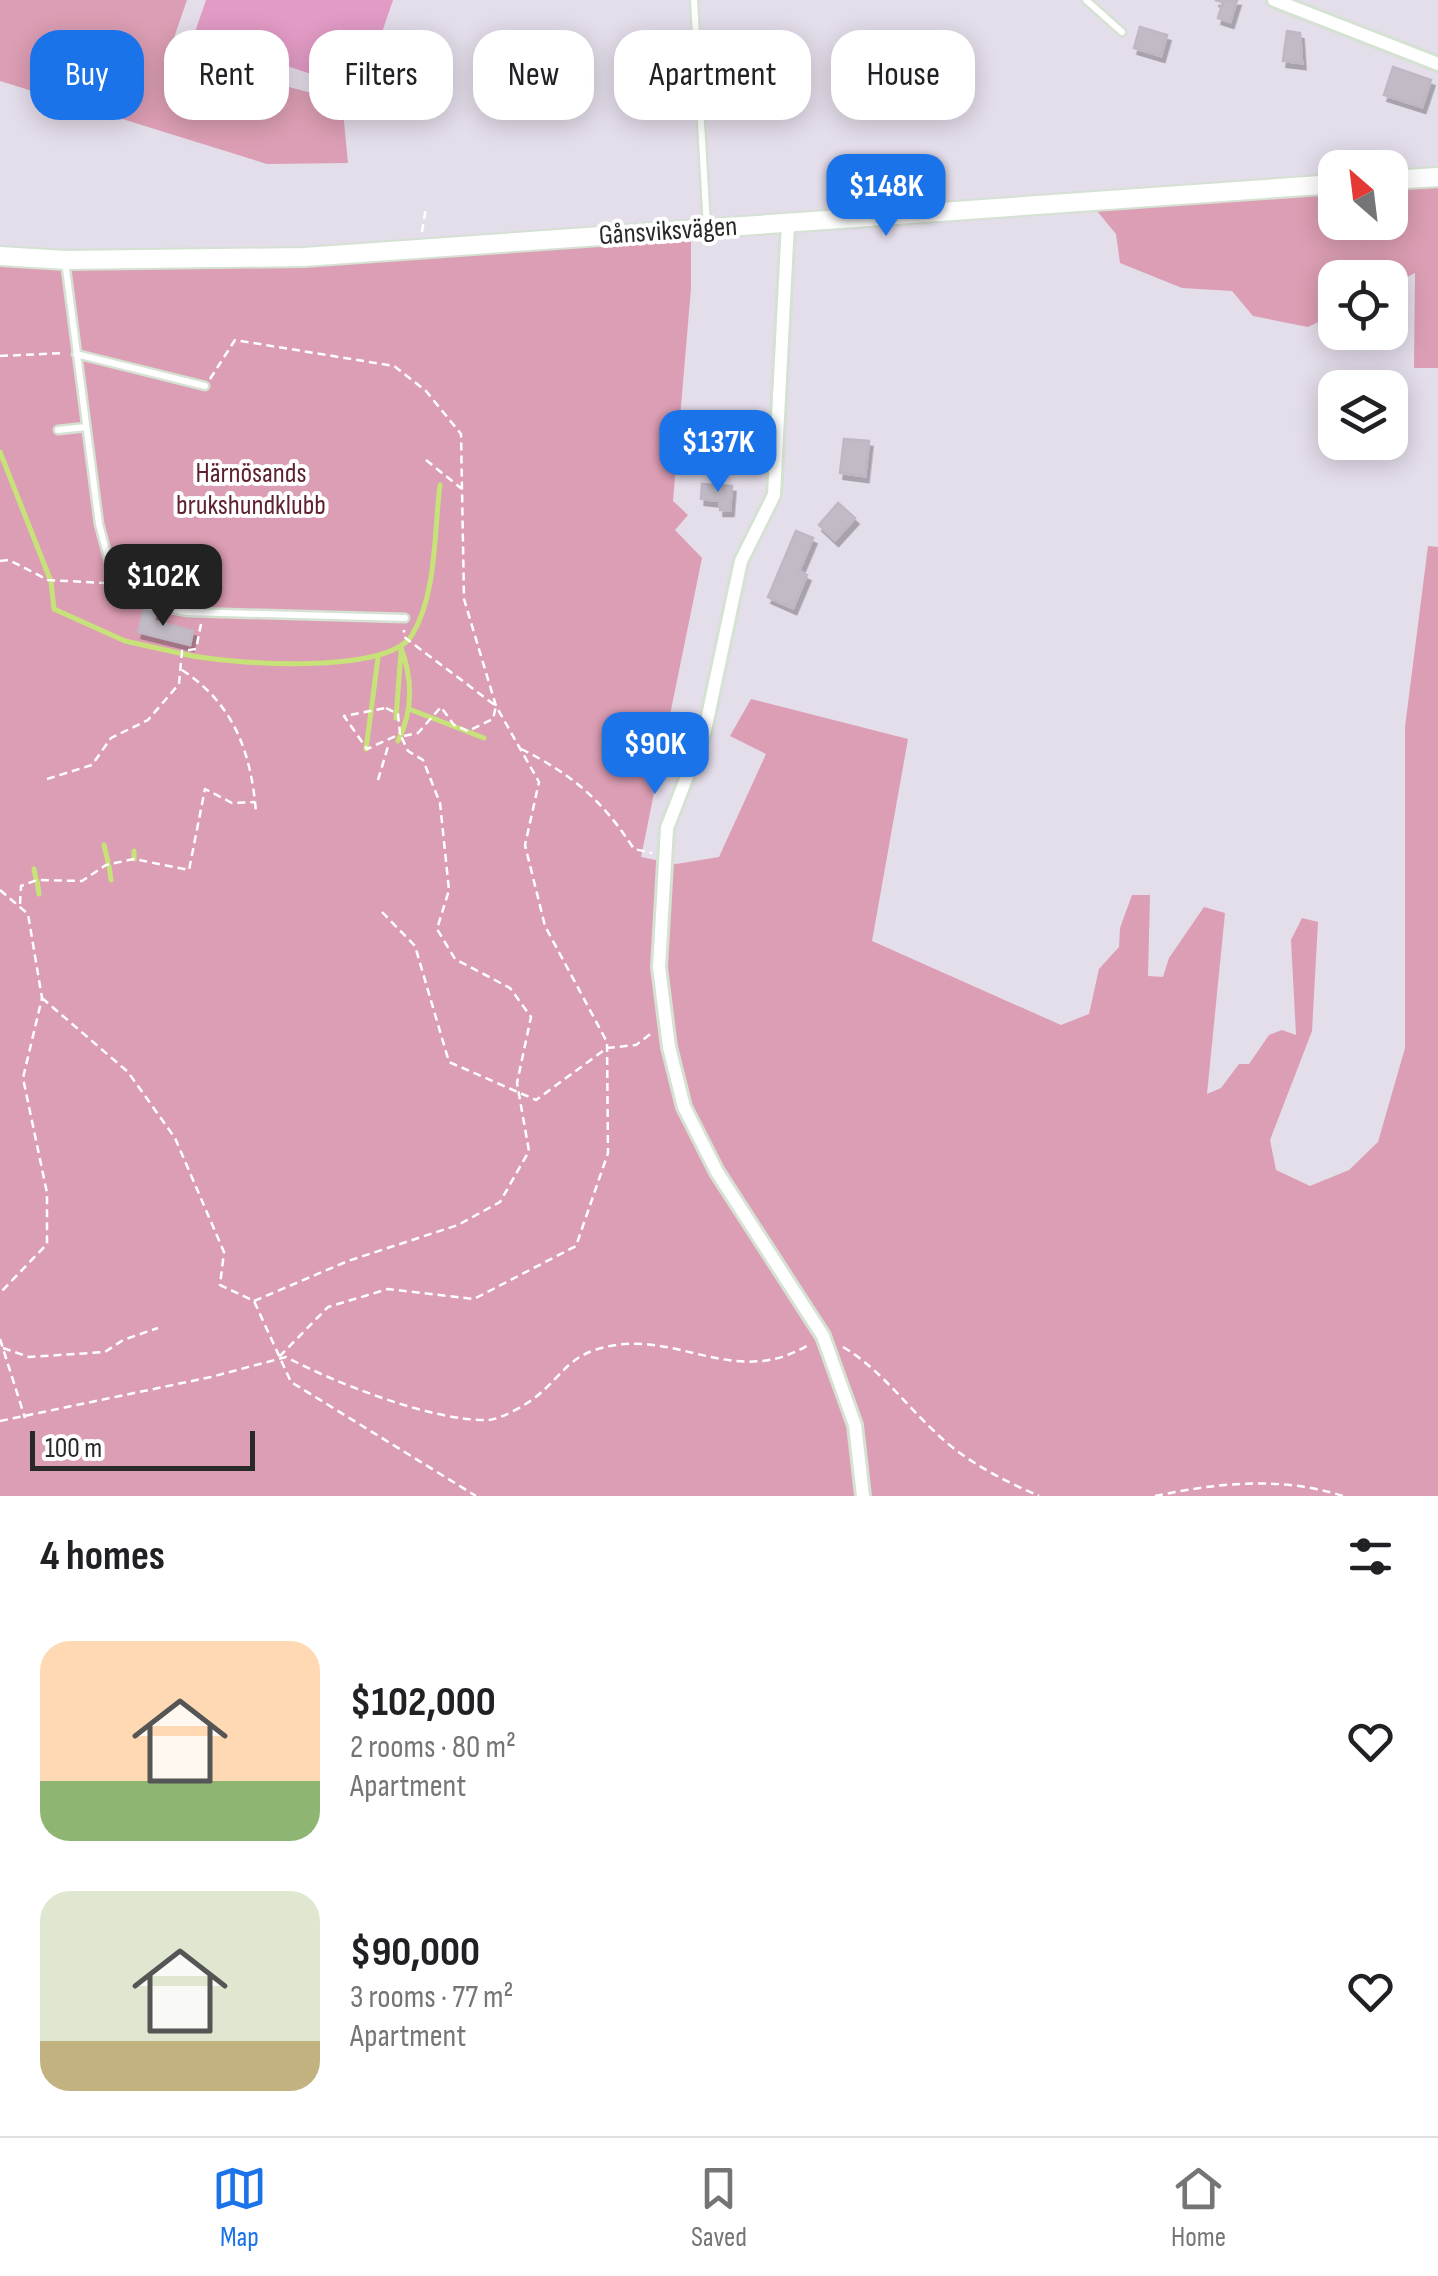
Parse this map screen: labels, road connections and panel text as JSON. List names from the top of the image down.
{
  "streets": {
    "main road": ["Gånsviksvägen"]
  },
  "parks": ["Härnösands brukshundklubb"],
  "scale_bar": "100 m",
  "north": "top left",
  "page": {
    "chip": [
      "Buy",
      "Rent",
      "Filters",
      "New",
      "Apartment",
      "House"
    ],
    "price": [
      "$148K",
      "$137K",
      "$102K",
      "$90K"
    ],
    "scale": "100 m",
    "heading": "4 homes",
    "list": [
      {
        "name": "$102,000",
        "note": "2 rooms · 80 m² · Apartment"
      },
      {
        "name": "$90,000",
        "note": "3 rooms · 77 m² · Apartment"
      }
    ],
    "tabs": ["Map", "Saved", "Home"]
  }
}
